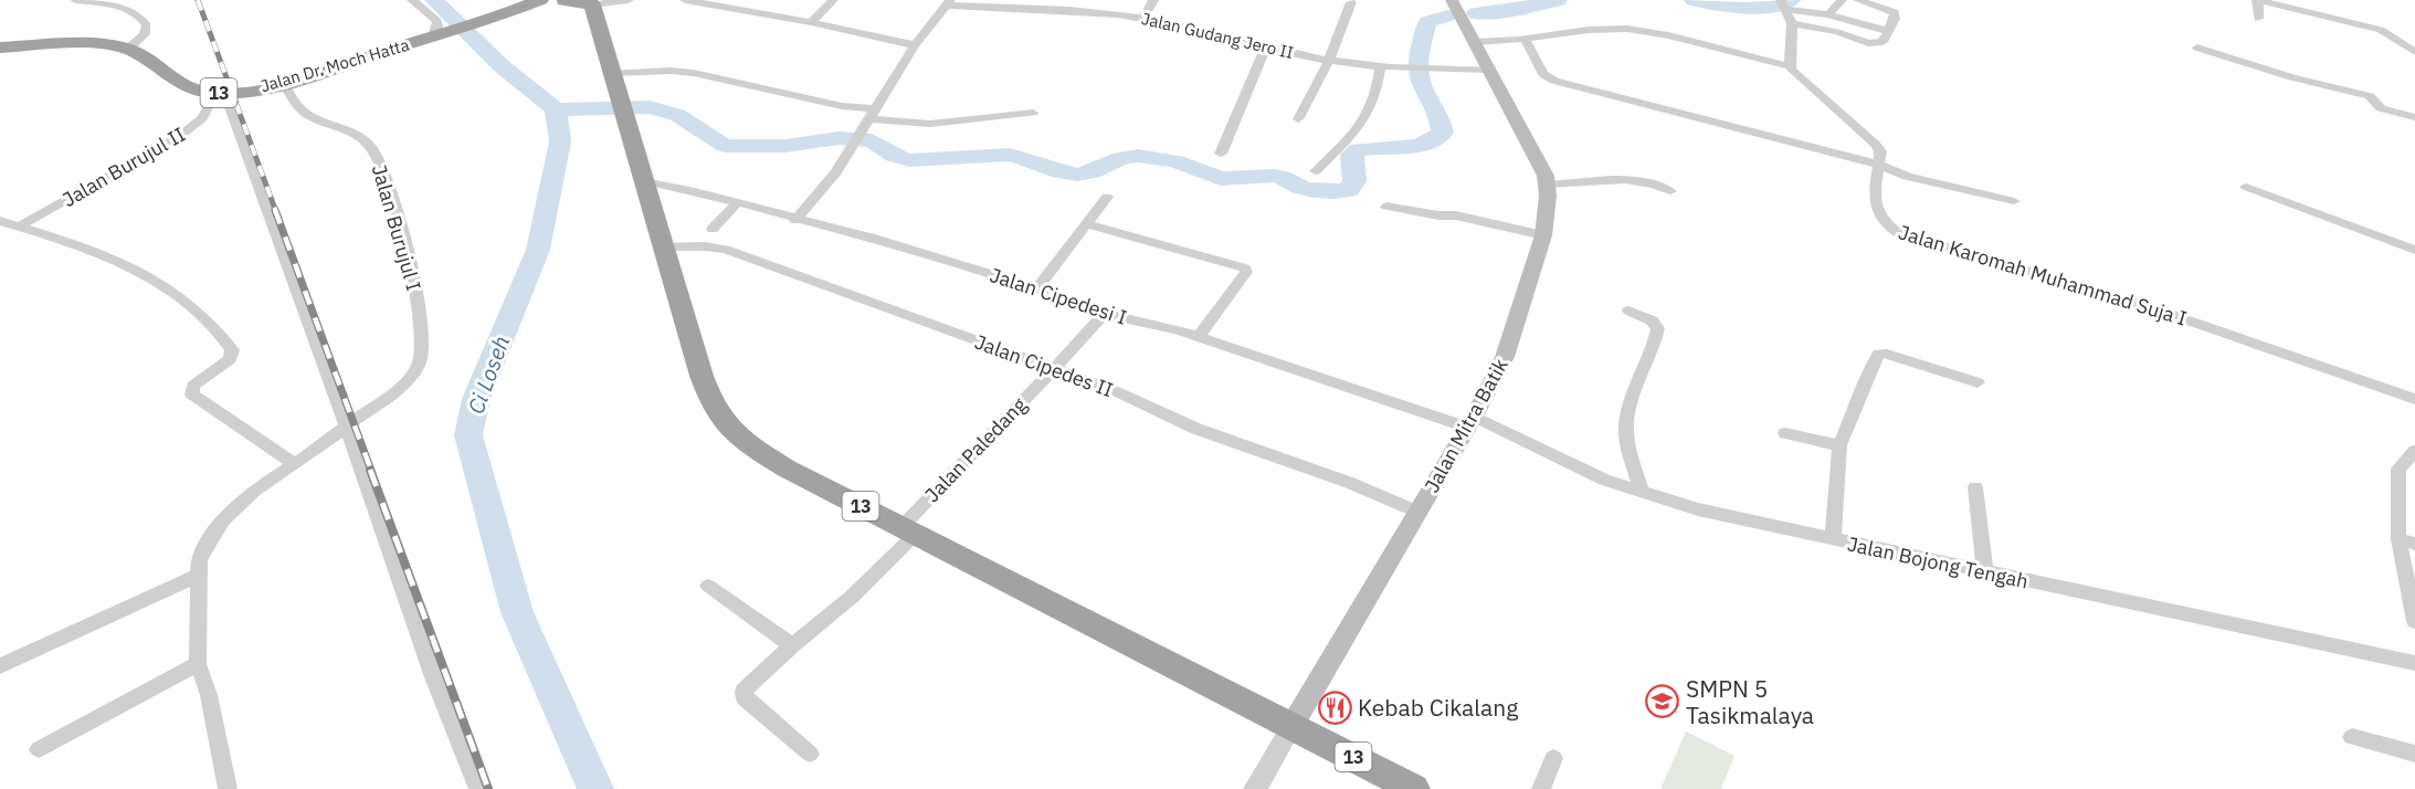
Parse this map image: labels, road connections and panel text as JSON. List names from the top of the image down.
{
  "streets": {
    "highway": ["Jalan Dr. Moch Hatta", "13"],
    "main road": ["Jalan Mitra Batik"],
    "street": [
      "Jalan Gudang Jero II",
      "Jalan Burujul II",
      "Jalan Burujul I",
      "Jalan Karomah Muhammad Suja I",
      "Jalan Cipedesi I",
      "Jalan Cipedes II",
      "Jalan Paledang",
      "Jalan Bojong Tengah"
    ]
  },
  "crossings": [
    ["Jalan Gudang Jero II", "Jalan Mitra Batik"],
    ["Jalan Dr. Moch Hatta", "13"],
    ["Jalan Dr. Moch Hatta", "Jalan Burujul II"],
    ["Jalan Dr. Moch Hatta", "Jalan Burujul I"],
    ["13", "Jalan Cipedesi I"],
    ["13", "Jalan Cipedes II"],
    ["13", "Jalan Mitra Batik"],
    ["13", "Jalan Paledang"],
    ["Jalan Cipedesi I", "Jalan Mitra Batik"],
    ["Jalan Cipedesi I", "Jalan Paledang"],
    ["Jalan Cipedesi I", "Jalan Bojong Tengah"],
    ["Jalan Cipedes II", "Jalan Mitra Batik"],
    ["Jalan Cipedes II", "Jalan Paledang"],
    ["Jalan Mitra Batik", "Jalan Bojong Tengah"]
  ],
  "water": ["Ci Loseh"],
  "places": {
    "school or university": ["SMPN 5 Tasikmalaya"],
    "restaurant": ["Kebab Cikalang"]
  }
}
